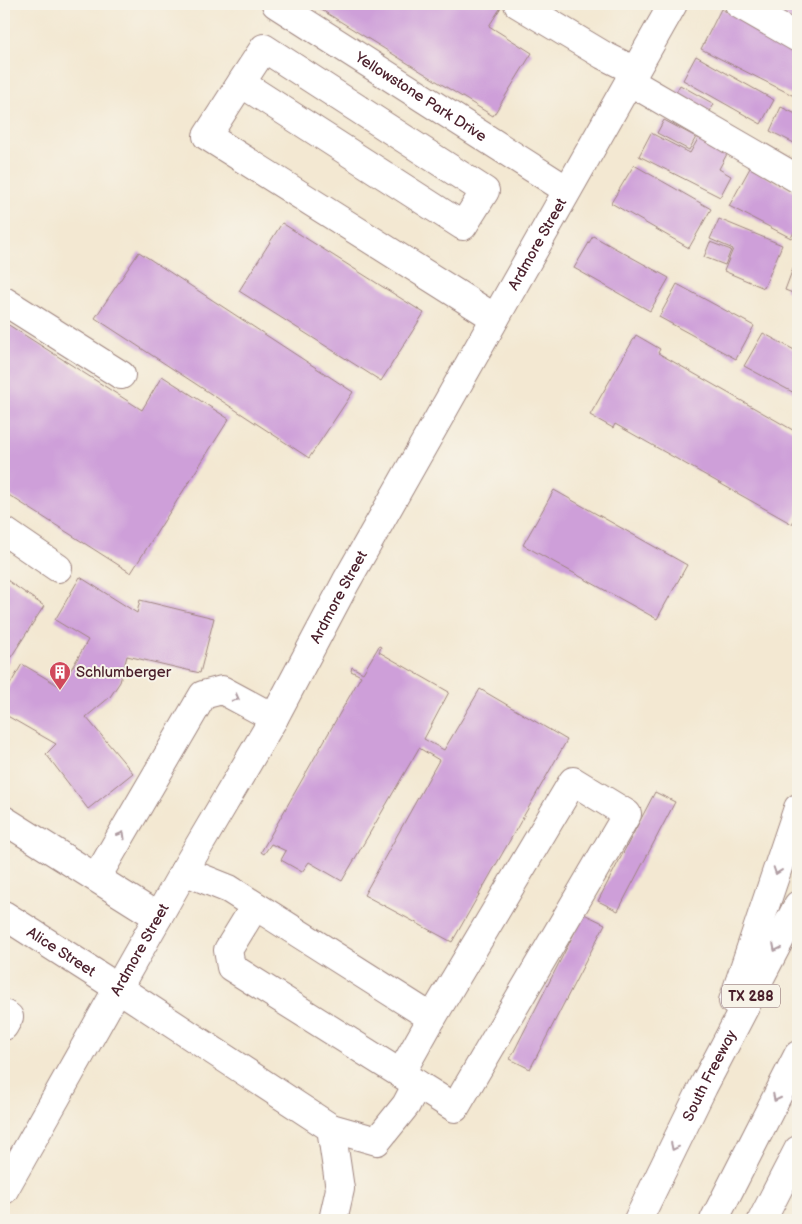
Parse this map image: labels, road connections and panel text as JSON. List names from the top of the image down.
{
  "streets": {
    "main road": [
      "Yellowstone Park Drive",
      "Ardmore Street",
      "Alice Street",
      "TX 288",
      "South Freeway"
    ]
  },
  "crossings": [
    ["Yellowstone Park Drive", "Ardmore Street"],
    ["Ardmore Street", "Alice Street"]
  ],
  "places": {
    "building": ["Schlumberger"]
  }
}
